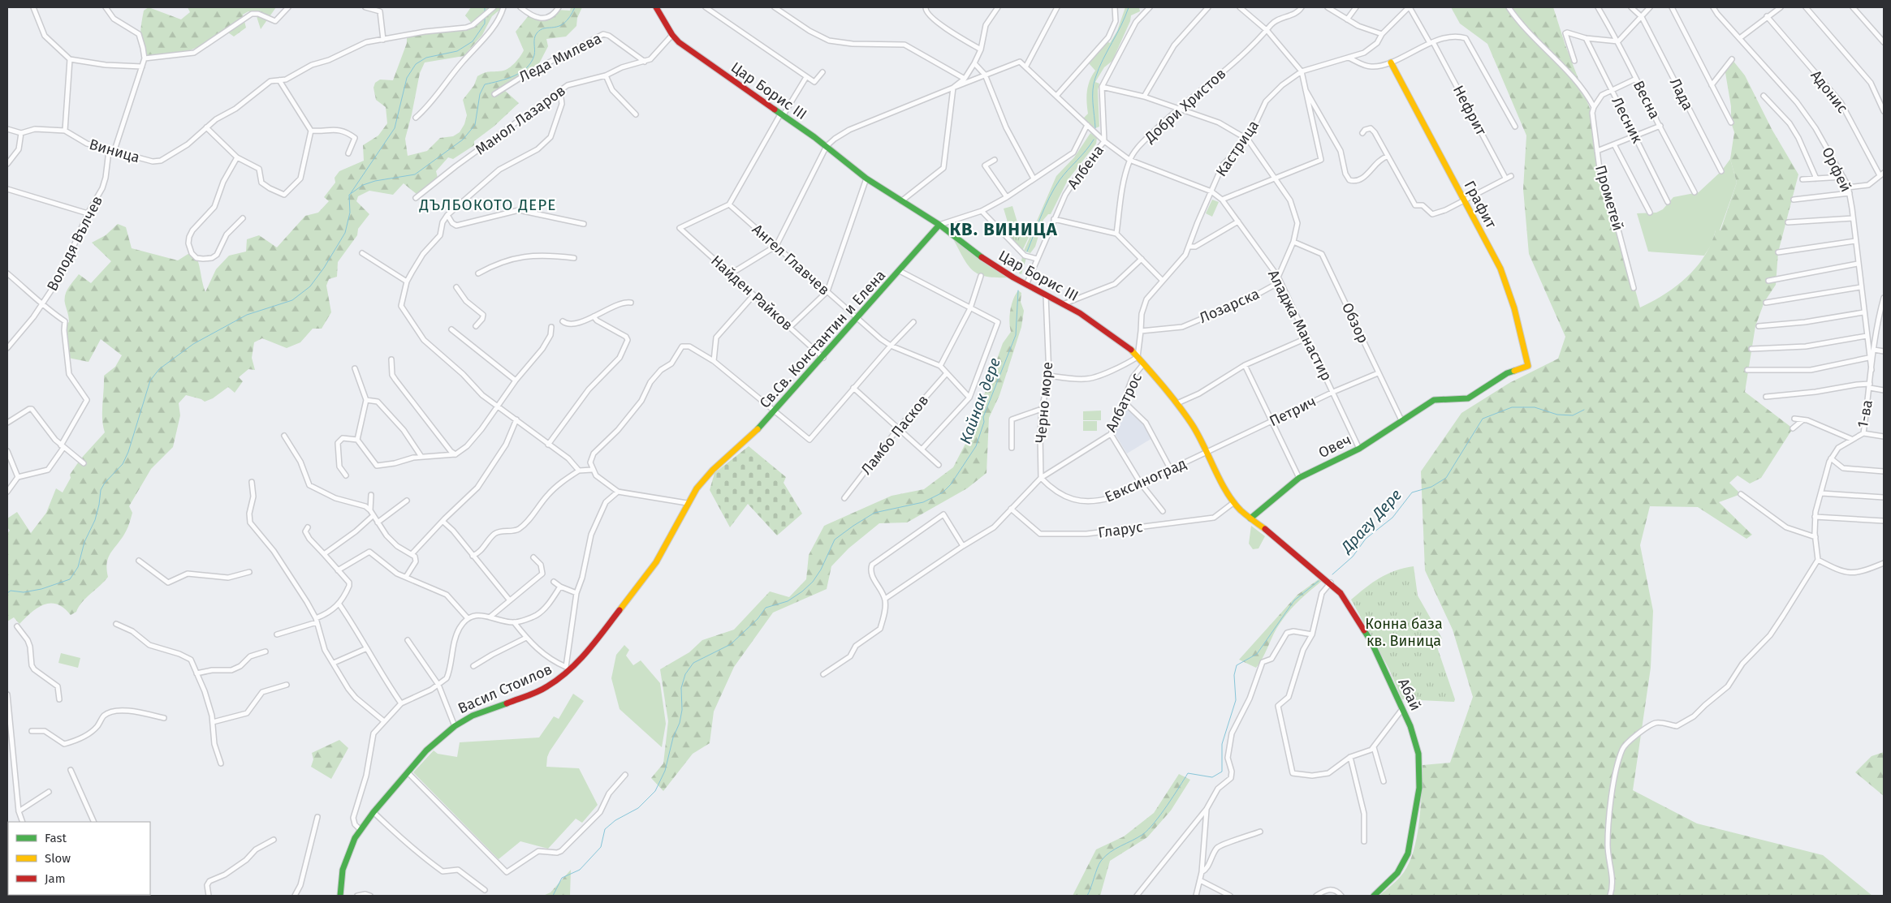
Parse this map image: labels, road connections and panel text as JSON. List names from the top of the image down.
{
  "streets": {
    "street": [
      "Леда Милева",
      "Цар Борис III",
      "Адонис",
      "Лада",
      "Весна",
      "Добри Христов",
      "Нефрит",
      "Манол Лазаров",
      "Лесник",
      "Кастрица",
      "Виница",
      "Албена",
      "Орфей",
      "Прометей",
      "Графит",
      "Володя Вълчев",
      "Ангел Главчев",
      "Найден Райков",
      "Лозарска",
      "Обзор",
      "Аладжа Манастир",
      "Св.Св. Константин и Елена",
      "Черно море",
      "Албатрос",
      "Петрич",
      "1-ва",
      "Ламбо Пасков",
      "Овеч",
      "Евксиноград",
      "Гларус",
      "Васил Стоилов",
      "Абай"
    ]
  },
  "crossings": [
    ["Леда Милева", "Манол Лазаров"],
    ["Цар Борис III", "Манол Лазаров"],
    ["Цар Борис III", "Кастрица"],
    ["Цар Борис III", "Албена"],
    ["Цар Борис III", "Св.Св. Константин и Елена"],
    ["Цар Борис III", "Черно море"],
    ["Цар Борис III", "Албатрос"],
    ["Цар Борис III", "Петрич"],
    ["Цар Борис III", "Овеч"],
    ["Цар Борис III", "Евксиноград"],
    ["Цар Борис III", "Гларус"],
    ["Цар Борис III", "Абай"],
    ["Добри Христов", "Аладжа Манастир"],
    ["Нефрит", "Кастрица"],
    ["Кастрица", "Лозарска"],
    ["Кастрица", "Аладжа Манастир"],
    ["Виница", "Володя Вълчев"],
    ["Албена", "Аладжа Манастир"],
    ["Орфей", "1-ва"],
    ["Графит", "Овеч"],
    ["Ангел Главчев", "Найден Райков"],
    ["Ангел Главчев", "Св.Св. Константин и Елена"],
    ["Ангел Главчев", "Ламбо Пасков"],
    ["Найден Райков", "Св.Св. Константин и Елена"],
    ["Лозарска", "Обзор"],
    ["Лозарска", "Аладжа Манастир"],
    ["Обзор", "Петрич"],
    ["Обзор", "Овеч"],
    ["Аладжа Манастир", "Петрич"],
    ["Аладжа Манастир", "Овеч"],
    ["Св.Св. Константин и Елена", "Васил Стоилов"],
    ["Черно море", "Албатрос"],
    ["Черно море", "Евксиноград"],
    ["Албатрос", "Евксиноград"],
    ["Петрич", "Евксиноград"]
  ],
  "districts": ["ДЪЛБОКОТО ДЕРЕ", "КВ. ВИНИЦА"],
  "water": ["Кайнак дере", "Драгу Дере"],
  "parks": ["Конна база кв. Виница"],
  "legend": ["Fast", "Slow", "Jam"]
}
